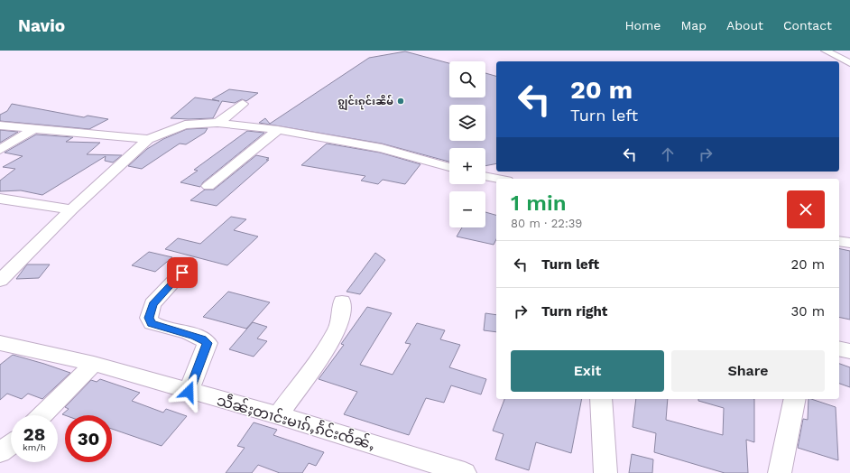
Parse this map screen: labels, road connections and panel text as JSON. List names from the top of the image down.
{
  "streets": {
    "street": ["သဵၼ်ႈတၢင်းမၢၵ်ႇၵႅင်းၸႅၼ်ႇ"]
  },
  "places": ["ၵျွင်းၵုင်းၼိမ်"],
  "page": {
    "header": "Navio",
    "nav": [
      "Home",
      "Map",
      "About",
      "Contact"
    ],
    "map_buttons": ["+", "−"],
    "turn": ["20 m", "Turn left"],
    "heading": ["1 min", "80 m · 22:39"],
    "list": [
      {
        "name": "Turn left",
        "value": "20 m"
      },
      {
        "name": "Turn right",
        "value": "30 m"
      }
    ],
    "buttons": ["Exit", "Share"],
    "speed": "28 km/h",
    "limit": "30"
  }
}
